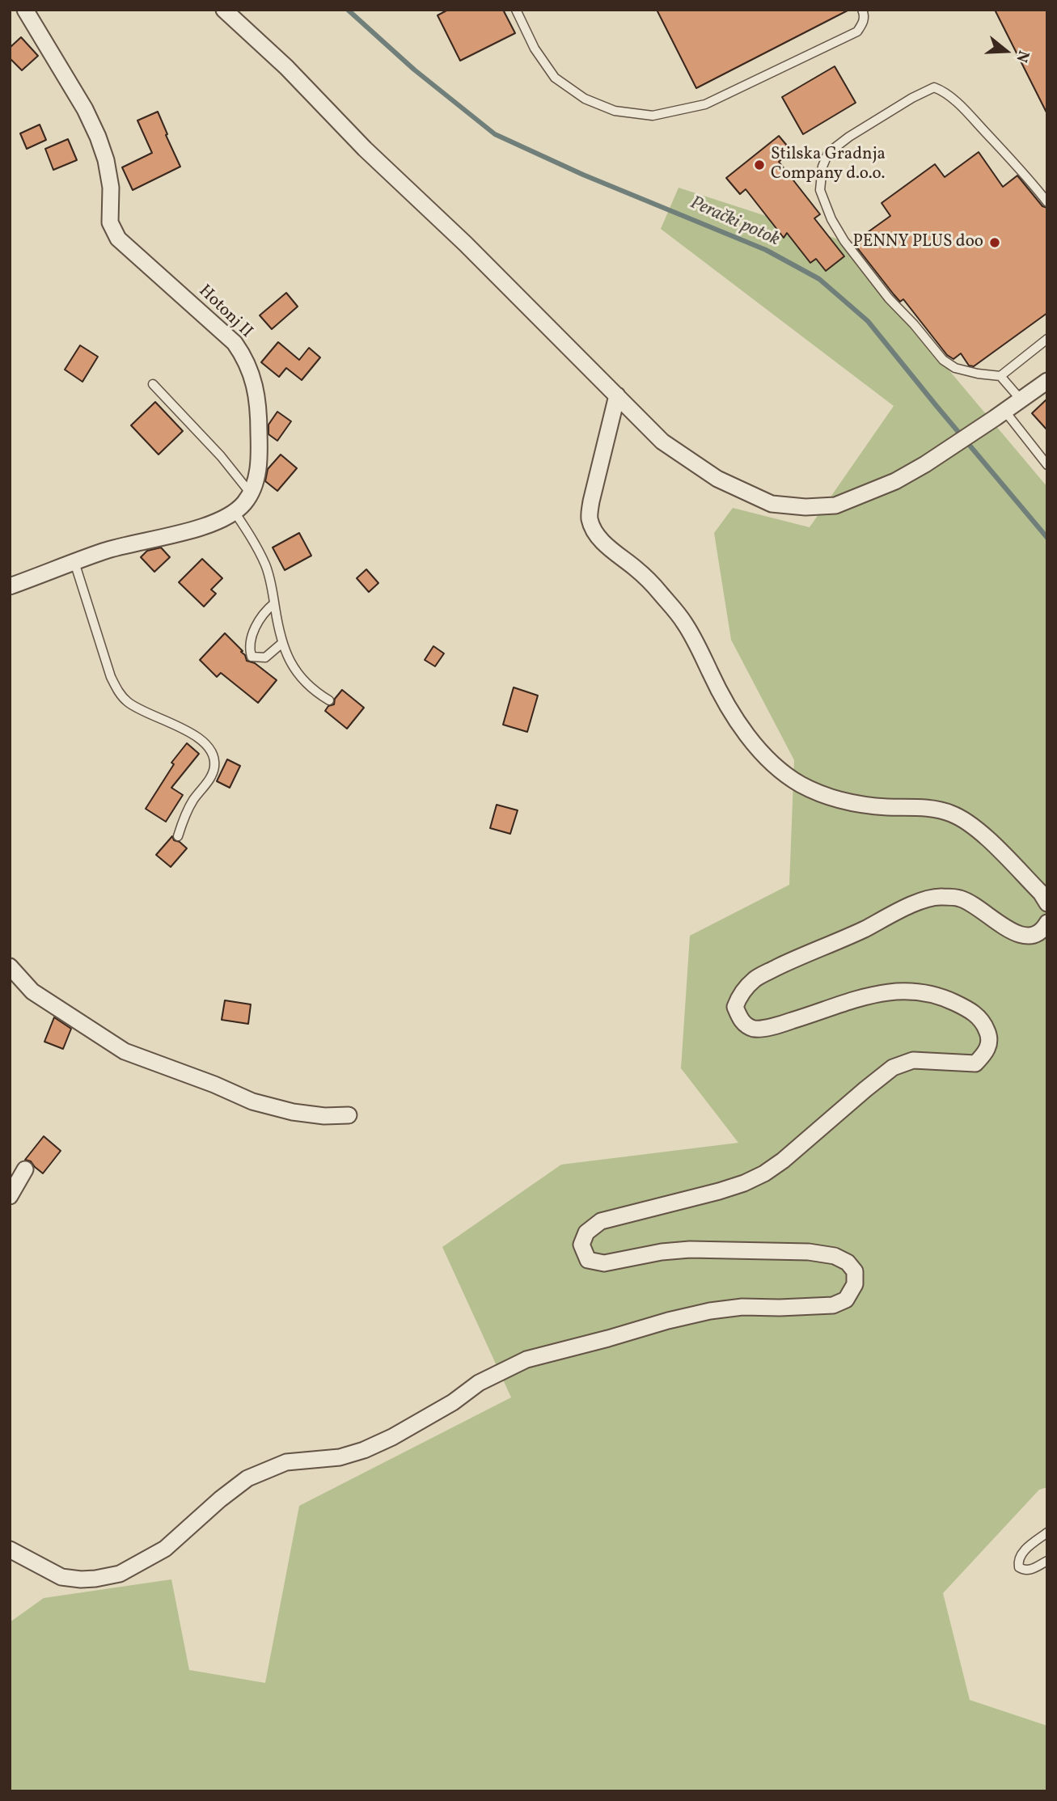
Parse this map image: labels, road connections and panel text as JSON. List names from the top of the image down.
{
  "streets": {
    "street": ["Hotonj II"]
  },
  "water": ["Perački potok"],
  "places": ["Stilska Gradnja Company d.o.o.", "PENNY PLUS doo"],
  "north": "right"
}
